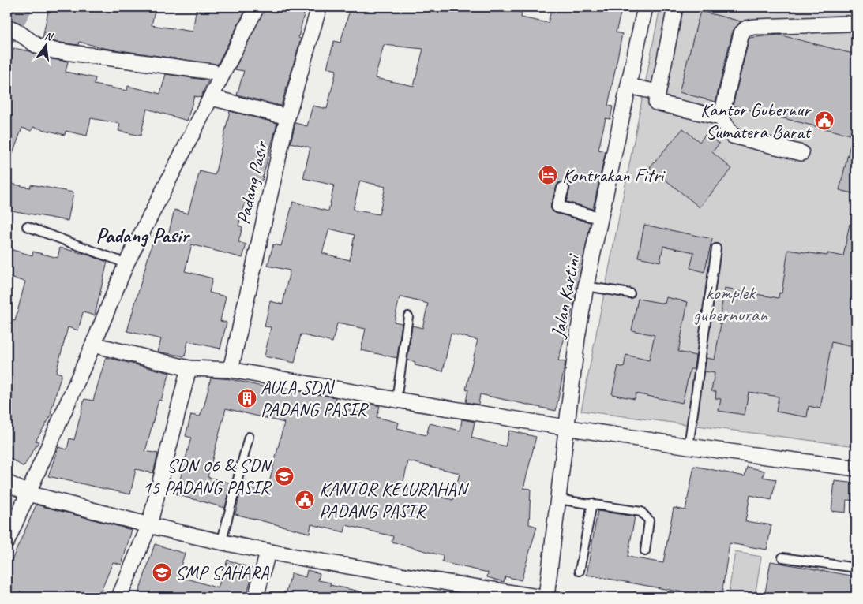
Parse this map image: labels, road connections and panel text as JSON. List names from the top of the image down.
{
  "streets": {
    "street": ["Padang Pasir", "Jalan Kartini"]
  },
  "districts": ["Padang Pasir"],
  "parks": ["komplek gubernuran"],
  "places": {
    "public building": ["Kantor Gubernur Sumatera Barat", "KANTOR KELURAHAN PADANG PASIR"],
    "hotel": ["Kontrakan Fitri"],
    "building": ["AULA SDN PADANG PASIR"],
    "school or university": ["SDN 06 & SDN 15 PADANG PASIR", "SMP SAHARA"]
  },
  "north": "top"
}
